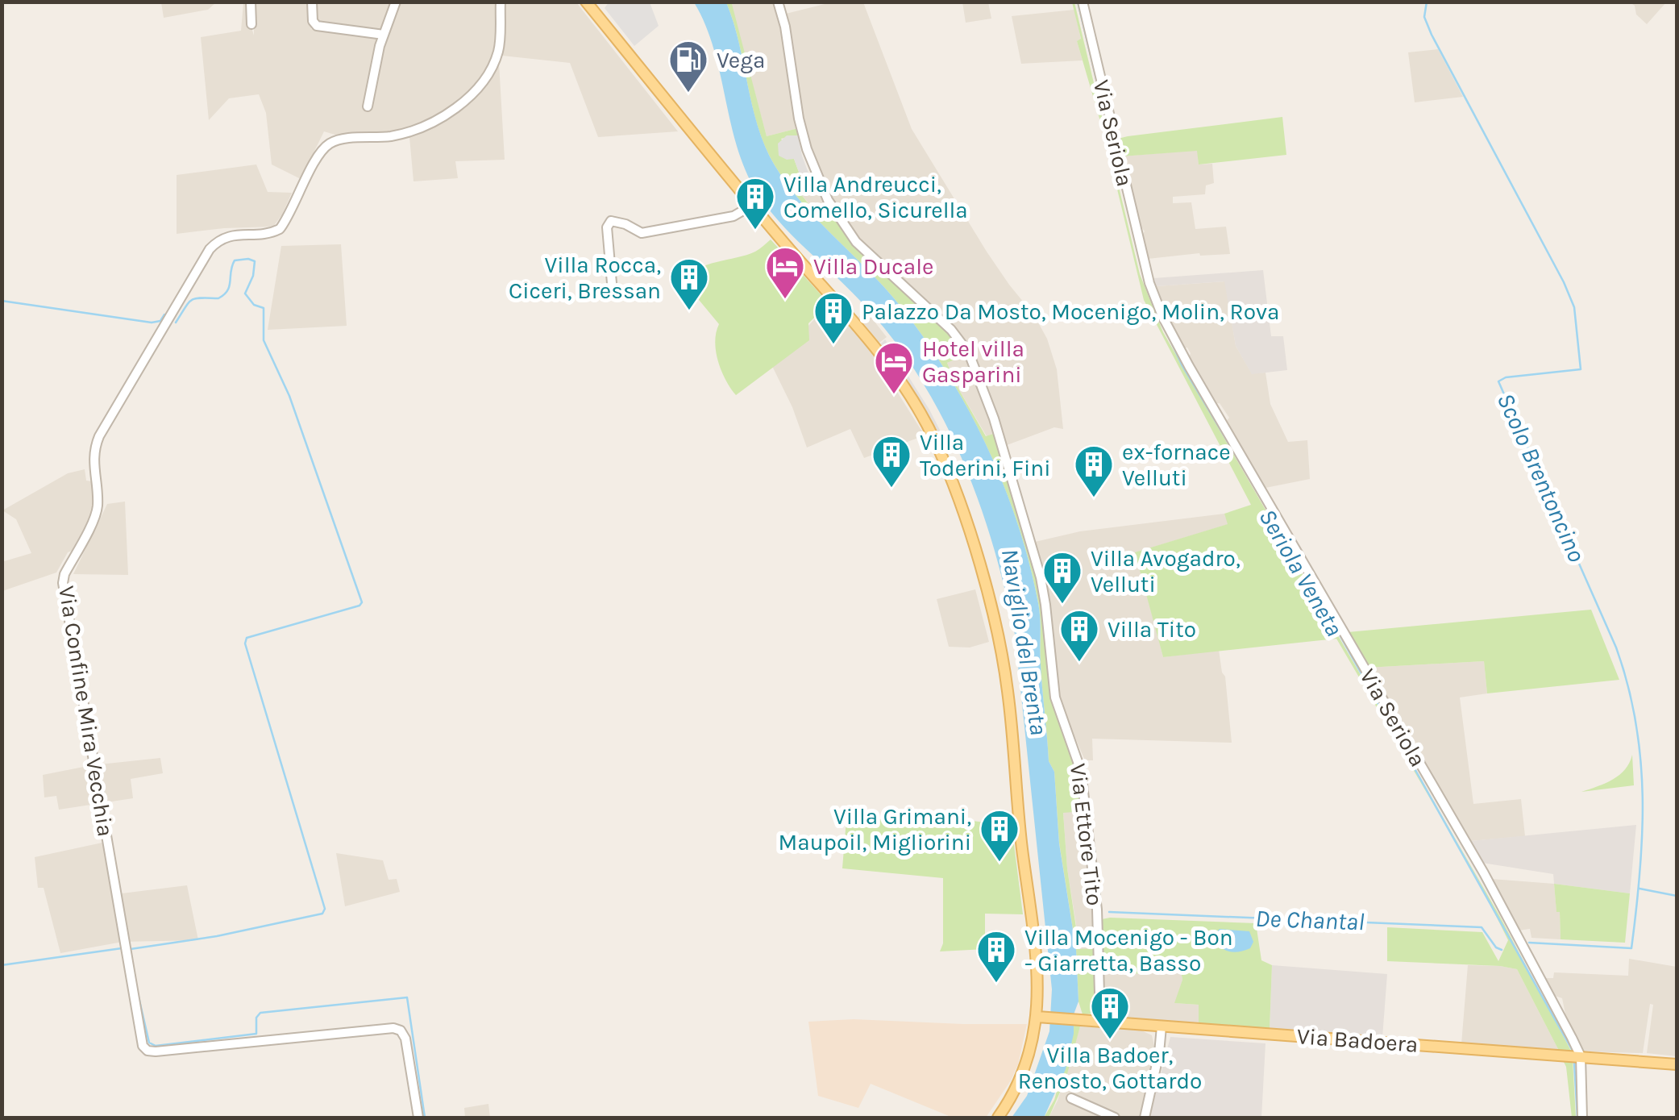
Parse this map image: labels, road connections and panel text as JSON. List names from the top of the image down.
{
  "streets": {
    "main road": ["Via Badoera"],
    "street": ["Via Seriola", "Via Confine Mira Vecchia", "Via Ettore Tito"]
  },
  "crossings": [
    ["Via Seriola", "Via Badoera"],
    ["Via Ettore Tito", "Via Badoera"]
  ],
  "water": [
    "Scolo Brentoncino",
    "Seriola Veneta",
    "Naviglio del Brenta",
    "De Chantal"
  ],
  "places": {
    "fuel station": ["Vega"],
    "building": [
      "Villa Andreucci, Comello, Sicurella",
      "Villa Rocca, Ciceri, Bressan",
      "Palazzo Da Mosto, Mocenigo, Molin, Rova",
      "Villa Toderini, Fini",
      "ex-fornace Velluti",
      "Villa Avogadro, Velluti",
      "Villa Tito",
      "Villa Grimani, Maupoil, Migliorini",
      "Villa Mocenigo - Bon - Giarretta, Basso",
      "Villa Badoer, Renosto, Gottardo"
    ],
    "hotel": ["Villa Ducale", "Hotel villa Gasparini"]
  }
}
